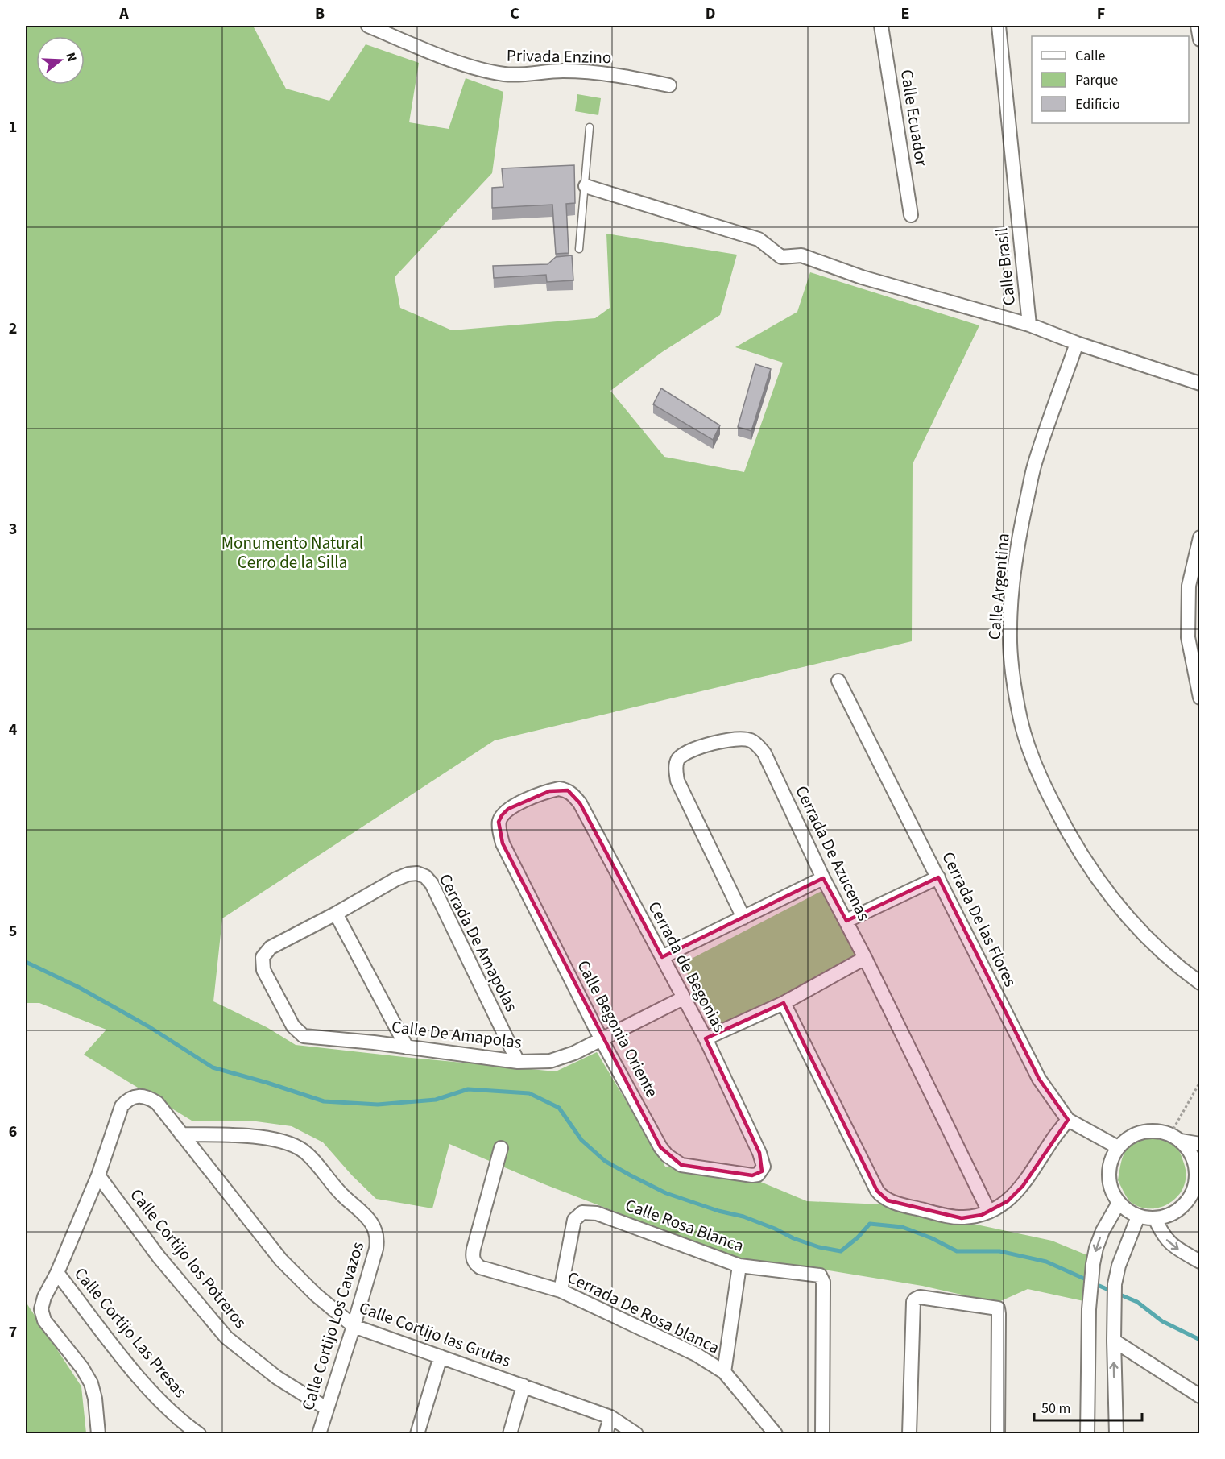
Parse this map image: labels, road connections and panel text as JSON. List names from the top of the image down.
{
  "streets": {
    "street": [
      "Privada Enzino",
      "Calle Ecuador",
      "Calle Brasil",
      "Calle Argentina",
      "Cerrada De Azucenas",
      "Cerrada De las Flores",
      "Cerrada De Amapolas",
      "Cerrada de Begonias",
      "Calle Begonia Oriente",
      "Calle De Amapolas",
      "Calle Rosa Blanca",
      "Calle Cortijo los Potreros",
      "Cerrada De Rosa blanca",
      "Calle Cortijo Los Cavazos",
      "Calle Cortijo Las Presas",
      "Calle Cortijo las Grutas"
    ]
  },
  "crossings": [
    ["Calle Brasil", "Calle Argentina"],
    ["Cerrada De Amapolas", "Calle De Amapolas"],
    ["Cerrada de Begonias", "Calle Begonia Oriente"],
    ["Cerrada de Begonias", "Calle De Amapolas"],
    ["Calle Begonia Oriente", "Calle De Amapolas"],
    ["Calle Rosa Blanca", "Cerrada De Rosa blanca"],
    ["Calle Cortijo los Potreros", "Calle Cortijo Los Cavazos"],
    ["Calle Cortijo los Potreros", "Calle Cortijo las Grutas"],
    ["Calle Cortijo Los Cavazos", "Calle Cortijo las Grutas"]
  ],
  "parks": ["Monumento Natural Cerro de la Silla"],
  "legend": ["Calle", "Parque", "Edificio"],
  "scale_bar": "50 m",
  "north": "right",
  "grid": {
    "columns": [
      "A",
      "B",
      "C",
      "D",
      "E",
      "F"
    ],
    "rows": [
      "1",
      "2",
      "3",
      "4",
      "5",
      "6",
      "7"
    ]
  }
}
